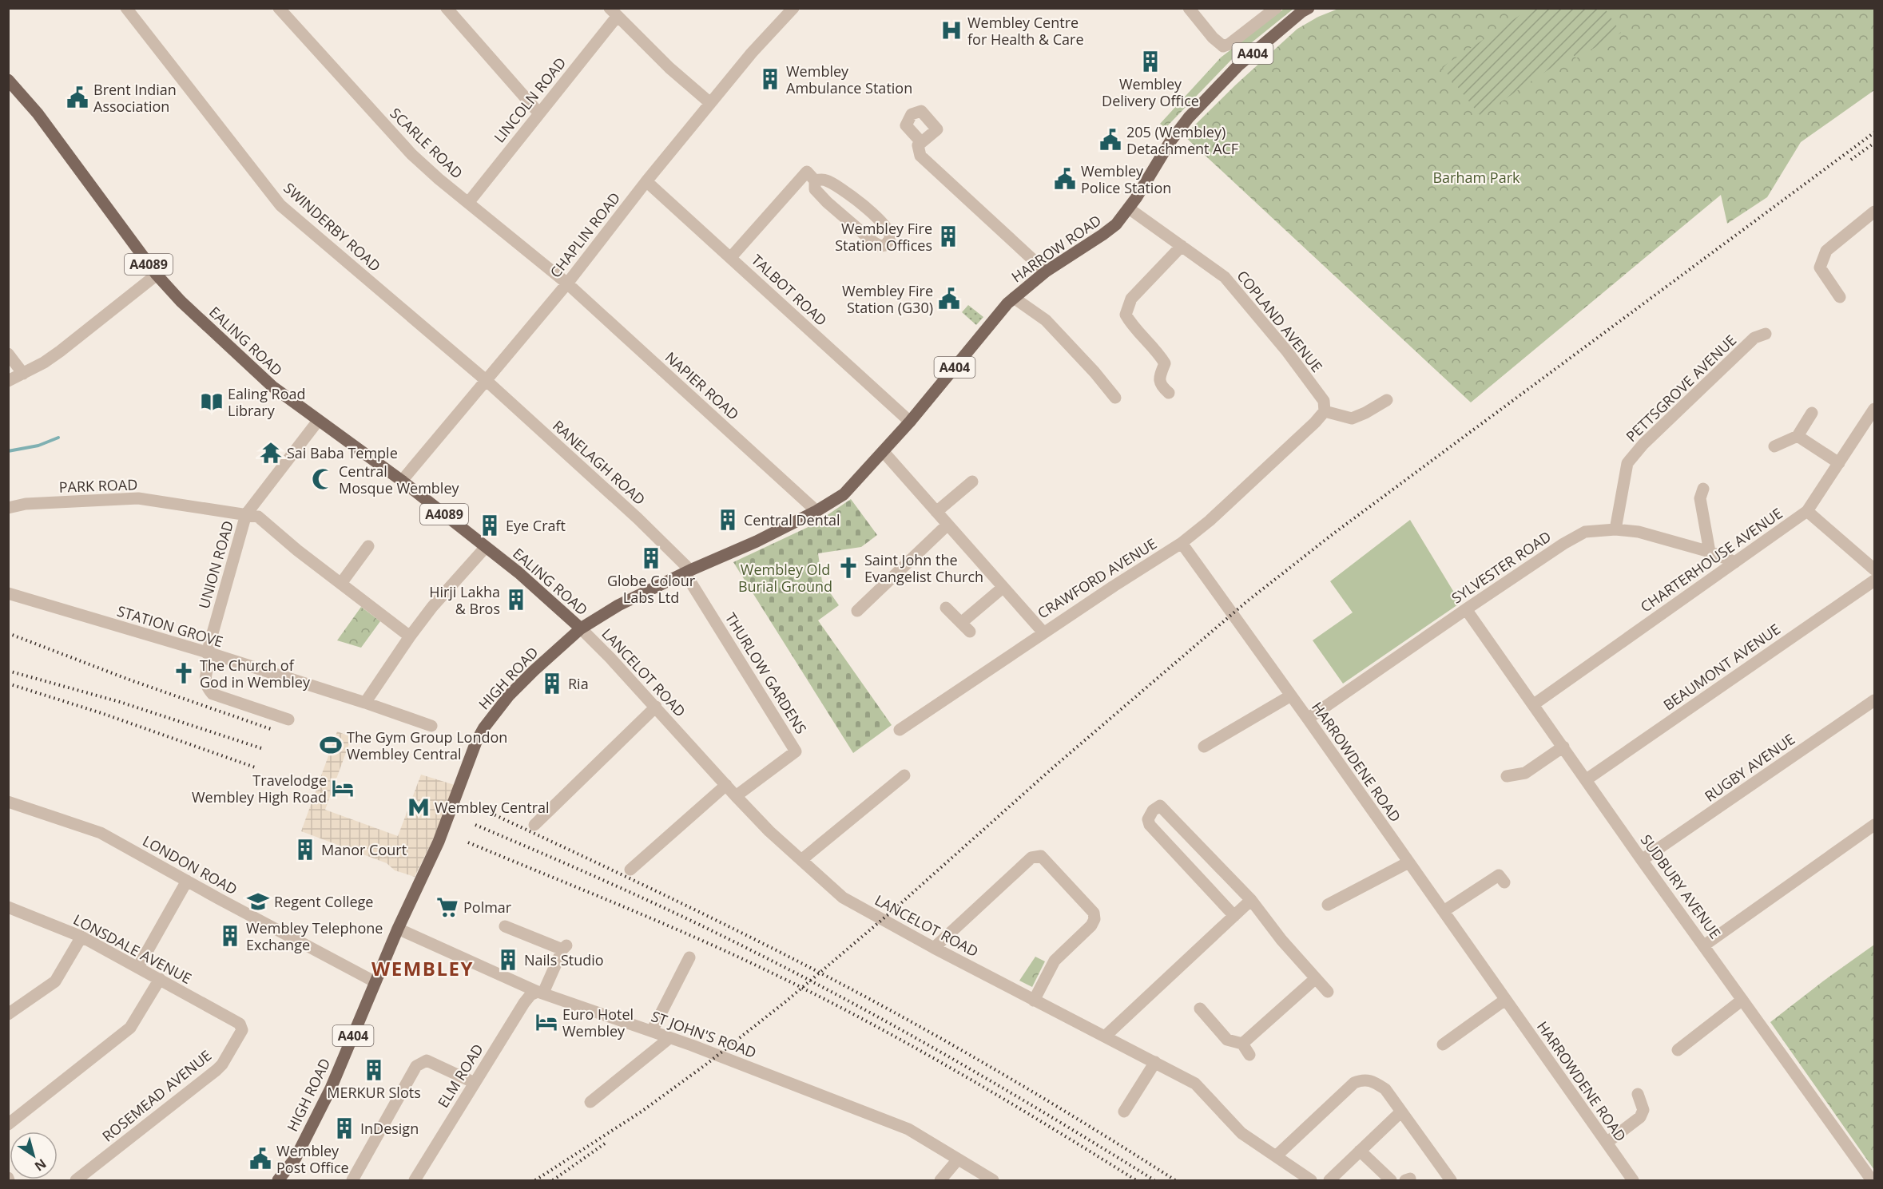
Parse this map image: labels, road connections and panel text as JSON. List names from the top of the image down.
{
  "streets": {
    "main road": [
      "A404",
      "HARROW ROAD",
      "A4089",
      "EALING ROAD",
      "HIGH ROAD"
    ],
    "street": [
      "LINCOLN ROAD",
      "SCARLE ROAD",
      "SWINDERBY ROAD",
      "CHAPLIN ROAD",
      "TALBOT ROAD",
      "COPLAND AVENUE",
      "NAPIER ROAD",
      "PETTSGROVE AVENUE",
      "RANELAGH ROAD",
      "PARK ROAD",
      "CHARTERHOUSE AVENUE",
      "UNION ROAD",
      "SYLVESTER ROAD",
      "CRAWFORD AVENUE",
      "STATION GROVE",
      "BEAUMONT AVENUE",
      "LANCELOT ROAD",
      "THURLOW GARDENS",
      "HARROWDENE ROAD",
      "RUGBY AVENUE",
      "LONDON ROAD",
      "SUDBURY AVENUE",
      "LONSDALE AVENUE",
      "ST JOHN'S ROAD",
      "ELM ROAD",
      "ROSEMEAD AVENUE"
    ]
  },
  "crossings": [
    ["LINCOLN ROAD", "SCARLE ROAD"],
    ["SCARLE ROAD", "CHAPLIN ROAD"],
    ["SCARLE ROAD", "NAPIER ROAD"],
    ["SWINDERBY ROAD", "CHAPLIN ROAD"],
    ["SWINDERBY ROAD", "RANELAGH ROAD"],
    ["CHAPLIN ROAD", "TALBOT ROAD"],
    ["CHAPLIN ROAD", "EALING ROAD"],
    ["CHAPLIN ROAD", "NAPIER ROAD"],
    ["CHAPLIN ROAD", "RANELAGH ROAD"],
    ["HARROW ROAD", "TALBOT ROAD"],
    ["HARROW ROAD", "COPLAND AVENUE"],
    ["HARROW ROAD", "NAPIER ROAD"],
    ["HARROW ROAD", "CRAWFORD AVENUE"],
    ["HARROW ROAD", "HIGH ROAD"],
    ["COPLAND AVENUE", "CRAWFORD AVENUE"],
    ["EALING ROAD", "UNION ROAD"],
    ["EALING ROAD", "LANCELOT ROAD"],
    ["EALING ROAD", "HIGH ROAD"],
    ["NAPIER ROAD", "HIGH ROAD"],
    ["PETTSGROVE AVENUE", "SYLVESTER ROAD"],
    ["RANELAGH ROAD", "THURLOW GARDENS"],
    ["RANELAGH ROAD", "HIGH ROAD"],
    ["PARK ROAD", "UNION ROAD"],
    ["CHARTERHOUSE AVENUE", "SYLVESTER ROAD"],
    ["CHARTERHOUSE AVENUE", "SUDBURY AVENUE"],
    ["UNION ROAD", "STATION GROVE"],
    ["SYLVESTER ROAD", "HARROWDENE ROAD"],
    ["SYLVESTER ROAD", "SUDBURY AVENUE"],
    ["CRAWFORD AVENUE", "HARROWDENE ROAD"],
    ["BEAUMONT AVENUE", "SUDBURY AVENUE"],
    ["LANCELOT ROAD", "THURLOW GARDENS"],
    ["LANCELOT ROAD", "HIGH ROAD"],
    ["THURLOW GARDENS", "HIGH ROAD"],
    ["HIGH ROAD", "LONDON ROAD"],
    ["HIGH ROAD", "ST JOHN'S ROAD"],
    ["RUGBY AVENUE", "SUDBURY AVENUE"],
    ["LONSDALE AVENUE", "ROSEMEAD AVENUE"],
    ["ST JOHN'S ROAD", "ELM ROAD"]
  ],
  "districts": ["WEMBLEY"],
  "parks": ["Barham Park", "Wembley Old Burial Ground"],
  "places": {
    "hospital": ["Wembley Centre for Health & Care"],
    "building": [
      "Wembley Delivery Office",
      "Wembley Ambulance Station",
      "Wembley Fire Station Offices",
      "Central Dental",
      "Eye Craft",
      "Globe Colour Labs Ltd",
      "Hirji Lakha & Bros",
      "Ria",
      "Manor Court",
      "Wembley Telephone Exchange",
      "Nails Studio",
      "MERKUR Slots",
      "InDesign"
    ],
    "public building": [
      "Brent Indian Association",
      "205 (Wembley) Detachment ACF",
      "Wembley Police Station",
      "Wembley Fire Station (G30)",
      "Wembley Post Office"
    ],
    "library": ["Ealing Road Library"],
    "temple": ["Sai Baba Temple"],
    "mosque": ["Central Mosque Wembley"],
    "church": ["Saint John the Evangelist Church", "The Church of God in Wembley"],
    "sports": ["The Gym Group London Wembley Central"],
    "hotel": ["Travelodge Wembley High Road", "Euro Hotel Wembley"],
    "metro station": ["Wembley Central"],
    "school or university": ["Regent College"],
    "supermarket": ["Polmar"]
  },
  "north": "bottom right"
}
